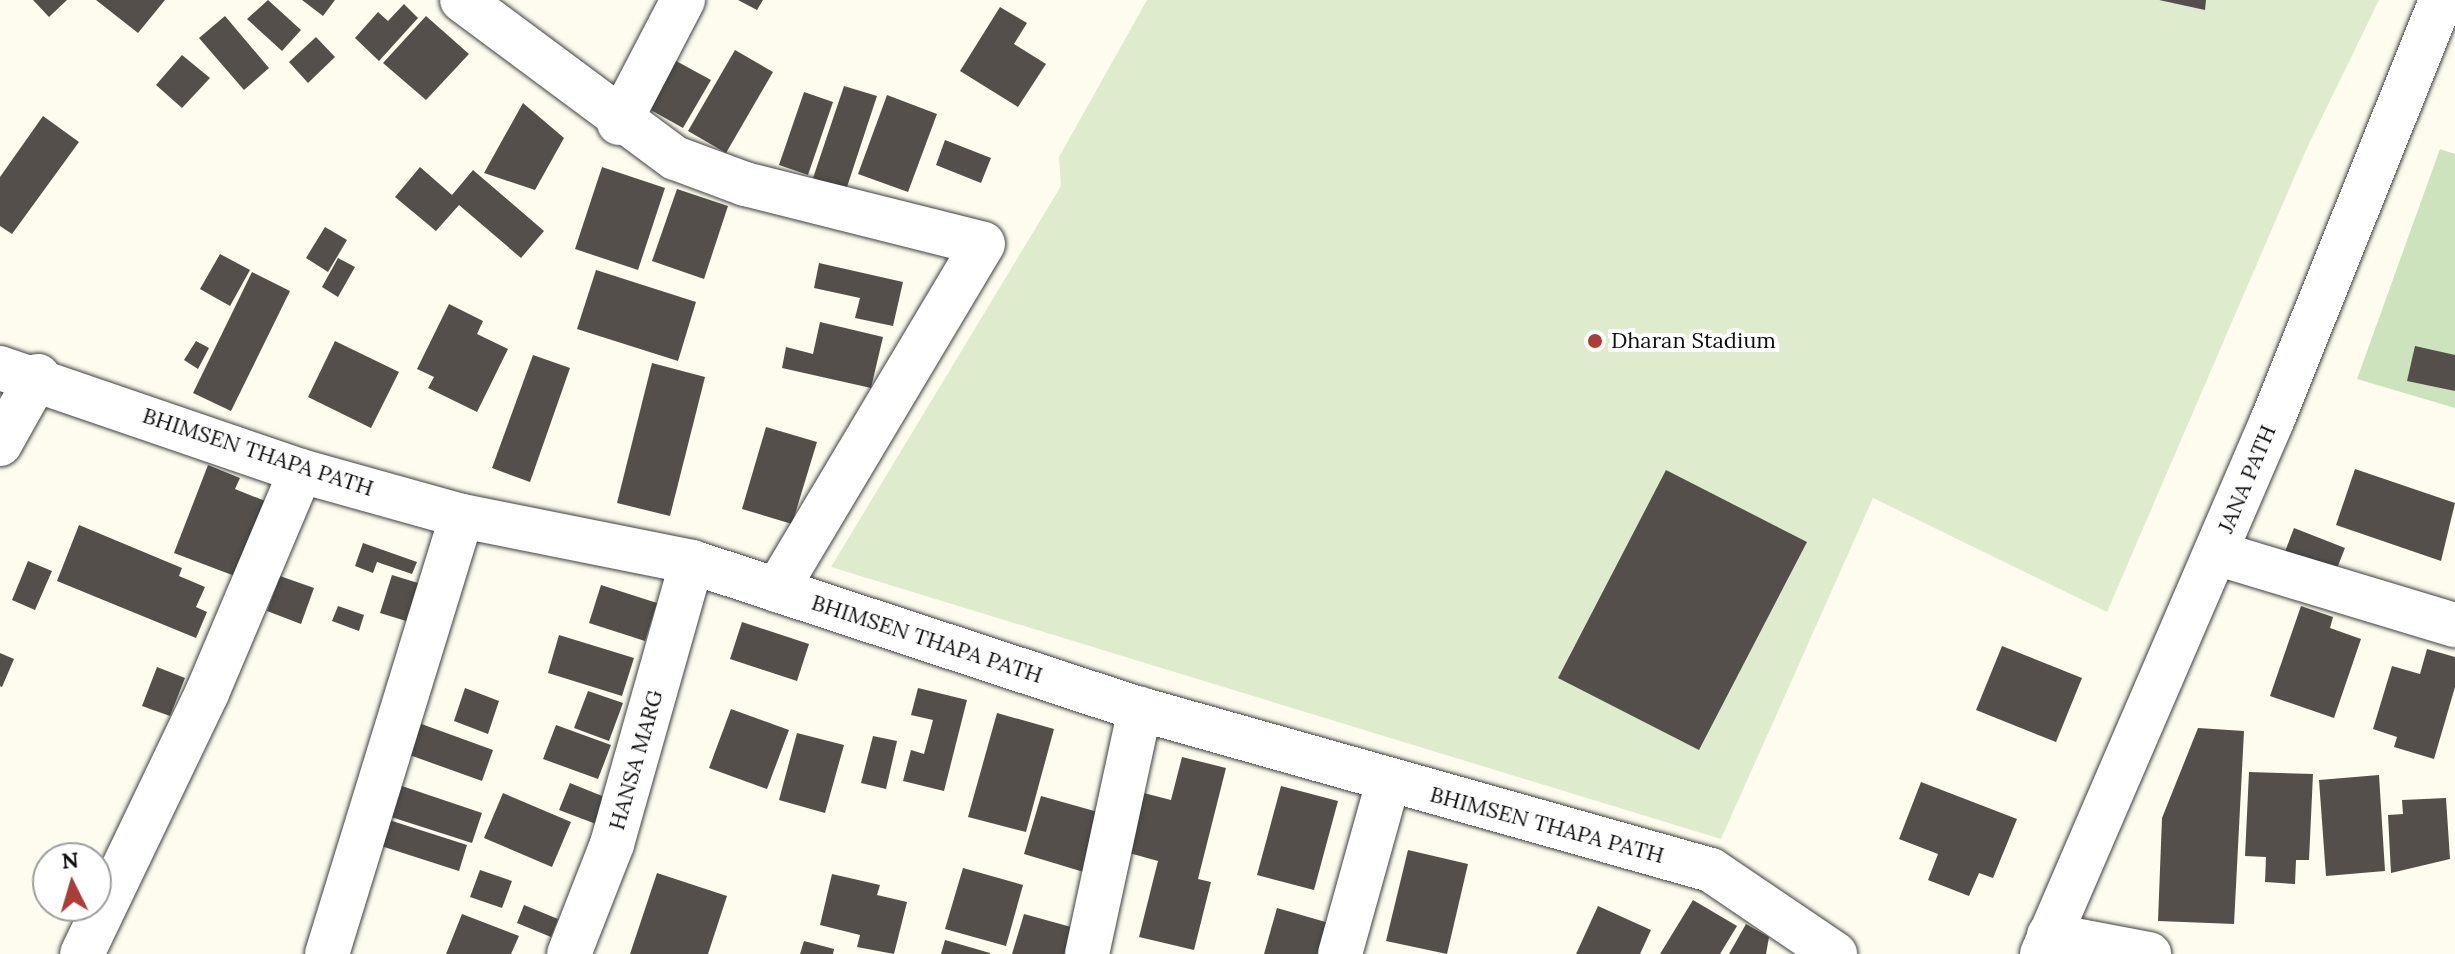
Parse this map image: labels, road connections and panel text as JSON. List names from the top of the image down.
{
  "streets": {
    "street": ["BHIMSEN THAPA PATH", "JANA PATH", "HANSA MARG"]
  },
  "crossings": [
    ["BHIMSEN THAPA PATH", "HANSA MARG"]
  ],
  "places": ["Dharan Stadium"],
  "north": "top"
}
